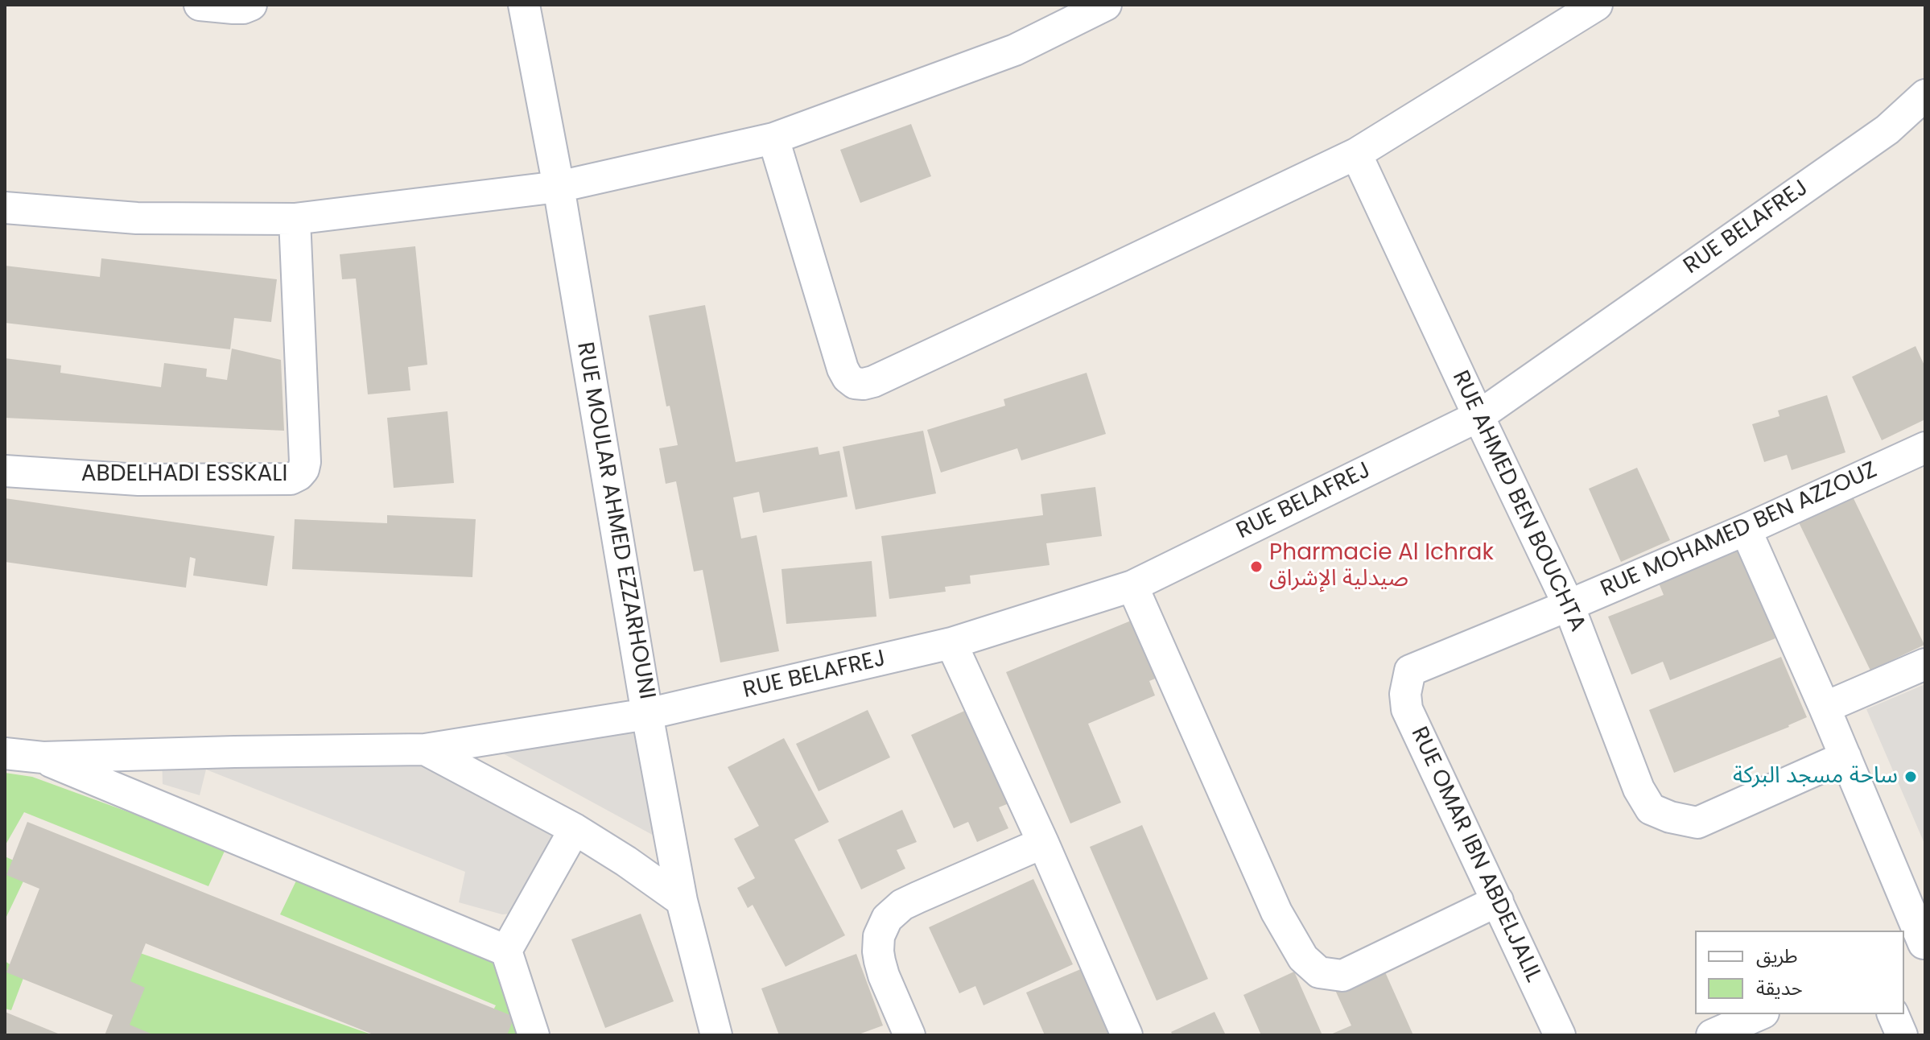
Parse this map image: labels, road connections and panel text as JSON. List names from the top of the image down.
{
  "streets": {
    "street": [
      "RUE BELAFREJ",
      "ABDELHADI ESSKALI",
      "RUE AHMED BEN BOUCHTA",
      "RUE MOULAR AHMED EZZARHOUNI",
      "RUE MOHAMED BEN AZZOUZ",
      "RUE OMAR IBN ABDELJALIL"
    ]
  },
  "crossings": [
    ["RUE BELAFREJ", "RUE AHMED BEN BOUCHTA"],
    ["RUE BELAFREJ", "RUE MOULAR AHMED EZZARHOUNI"],
    ["RUE AHMED BEN BOUCHTA", "RUE MOHAMED BEN AZZOUZ"],
    ["RUE MOHAMED BEN AZZOUZ", "RUE OMAR IBN ABDELJALIL"]
  ],
  "places": ["Pharmacie Al Ichrak صيدلية الإشراق", "ساحة مسجد البركة"],
  "legend": ["طريق", "حديقة"]
}
